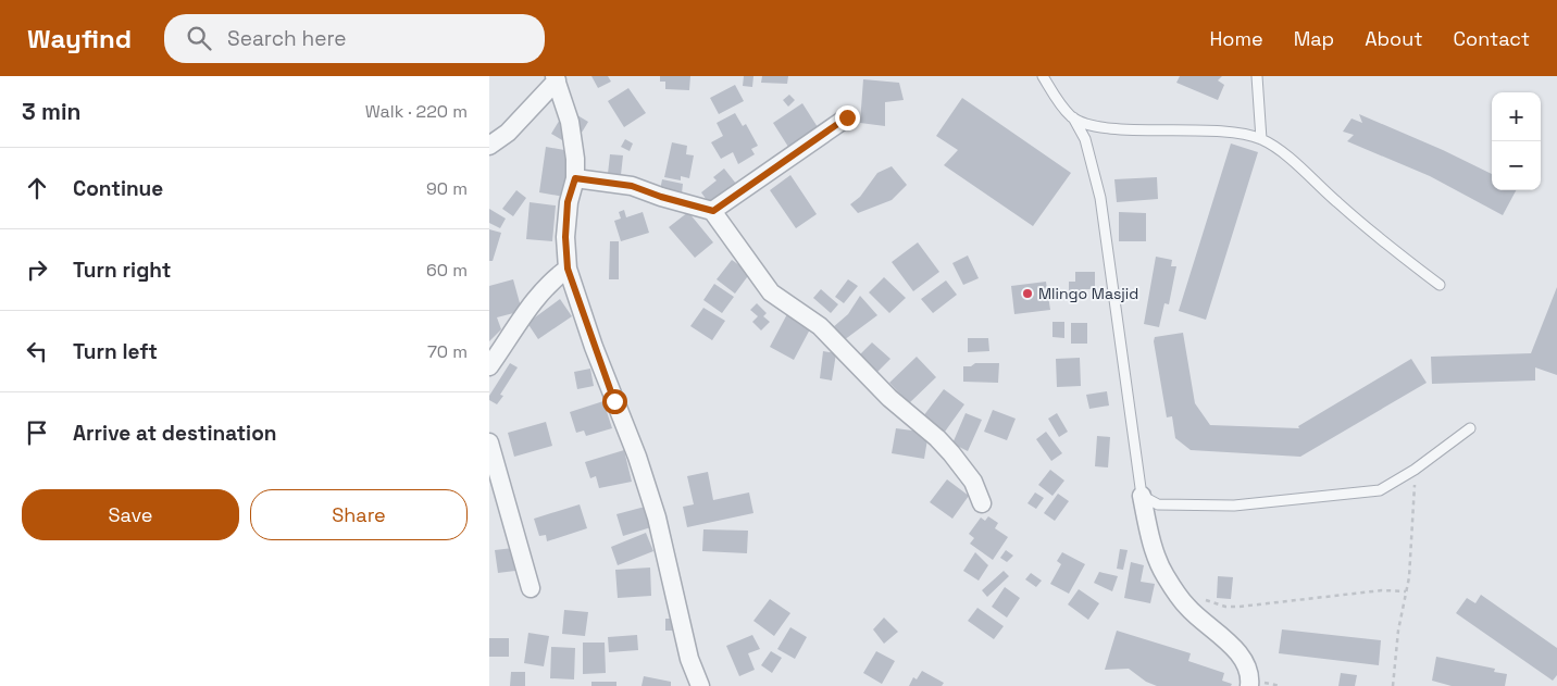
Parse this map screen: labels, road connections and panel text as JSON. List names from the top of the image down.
{
  "places": ["Mlingo Masjid"],
  "page": {
    "header": "Wayfind",
    "search": "Search here",
    "nav": [
      "Home",
      "Map",
      "About",
      "Contact"
    ],
    "heading": ["3 min", "Walk · 220 m"],
    "map_buttons": ["+", "−"],
    "list": [
      ["Continue", "90 m"],
      ["Turn right", "60 m"],
      ["Turn left", "70 m"],
      "Arrive at destination"
    ],
    "buttons": ["Save", "Share"]
  }
}
